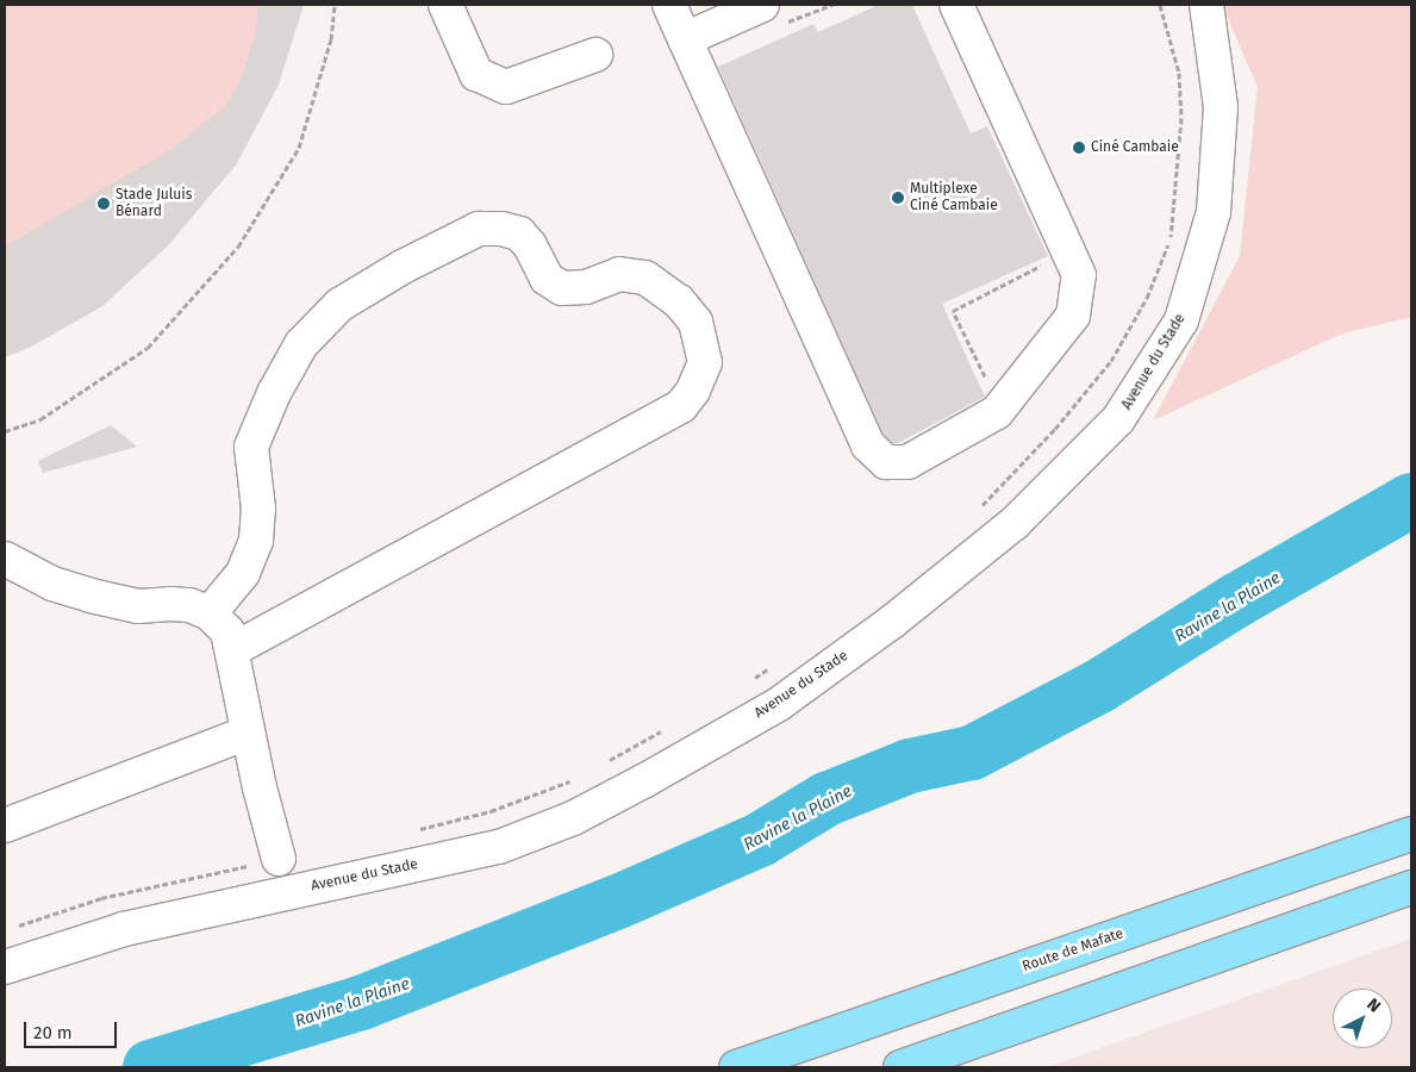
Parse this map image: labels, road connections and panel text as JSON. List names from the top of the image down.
{
  "streets": {
    "highway": ["Route de Mafate"],
    "street": ["Avenue du Stade"]
  },
  "water": ["Ravine la Plaine"],
  "places": ["Ciné Cambaie", "Multiplexe Ciné Cambaie", "Stade Juluis Bénard"],
  "scale_bar": "20 m",
  "north": "top right"
}
